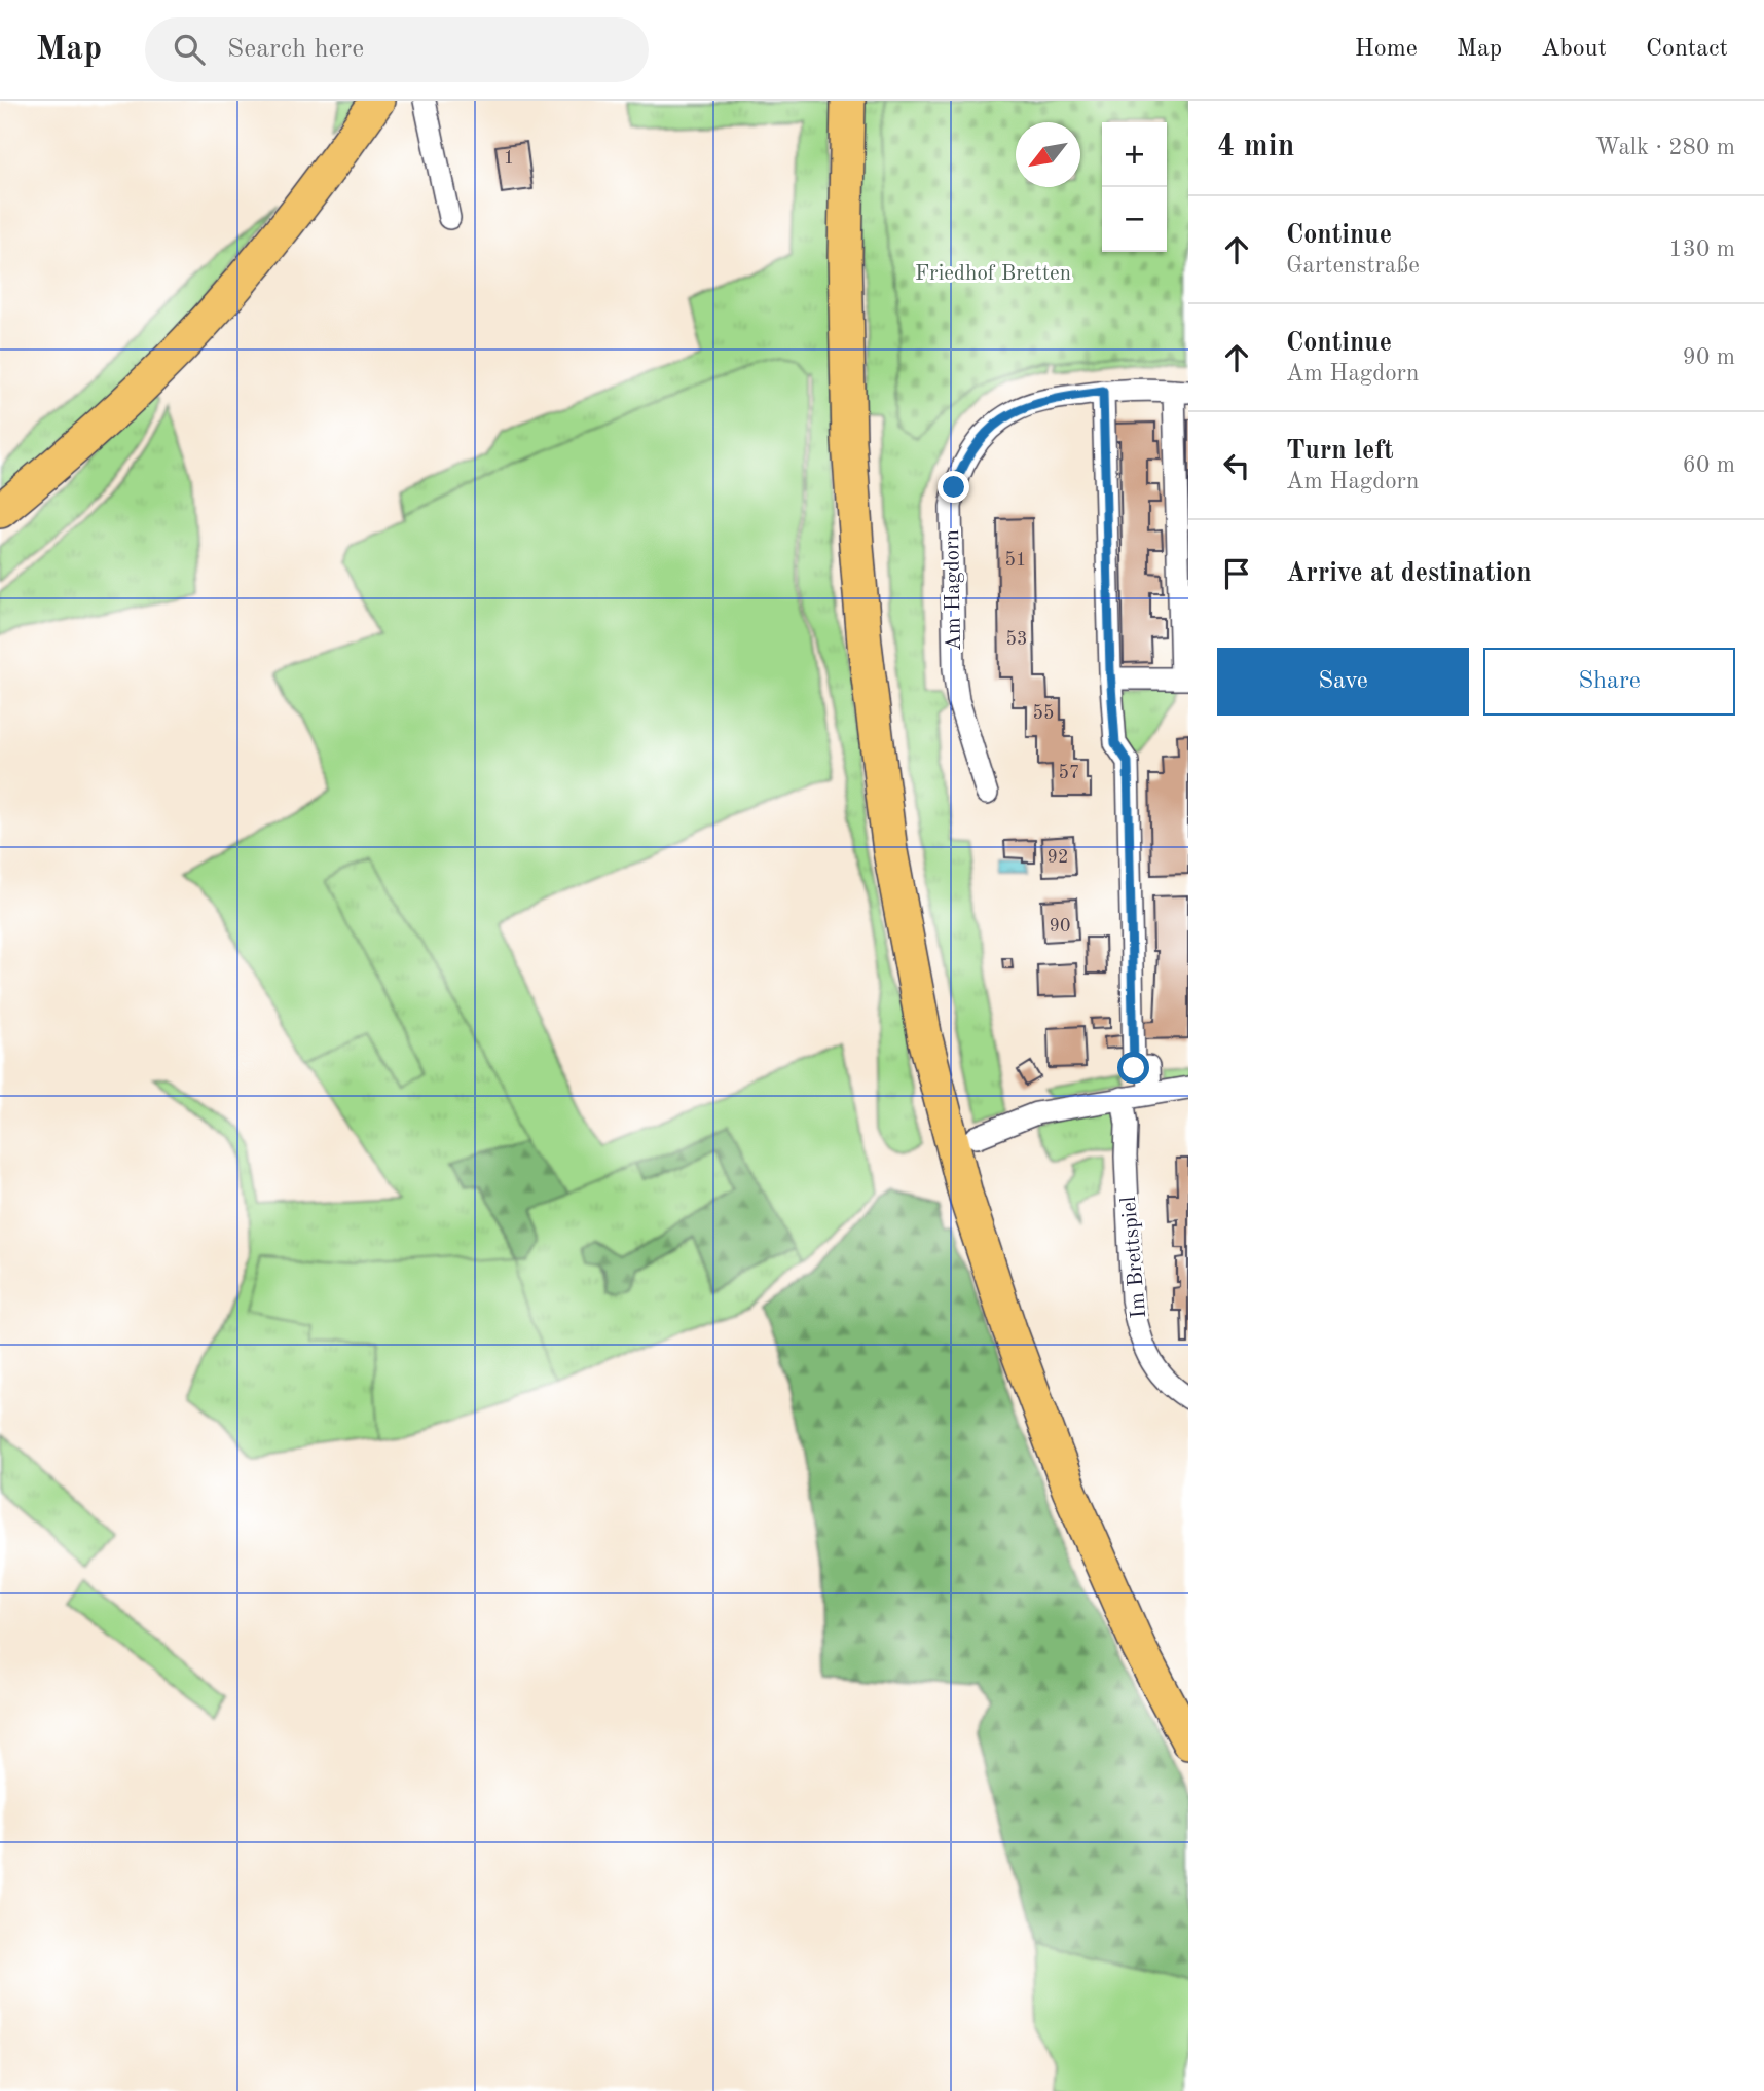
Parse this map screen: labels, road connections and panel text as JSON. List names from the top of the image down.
{
  "streets": {
    "street": ["Am Hagdorn", "Im Brettspiel"]
  },
  "parks": ["Friedhof Bretten"],
  "house_numbers": [
    "1",
    "51",
    "53",
    "55",
    "57",
    "92",
    "90"
  ],
  "north": "bottom left",
  "page": {
    "header": "Map",
    "search": "Search here",
    "nav": [
      "Home",
      "Map",
      "About",
      "Contact"
    ],
    "heading": ["4 min", "Walk · 280 m"],
    "map_buttons": ["+", "−"],
    "list": [
      ["Continue", "Gartenstraße", "130 m"],
      ["Continue", "Am Hagdorn", "90 m"],
      ["Turn left", "Am Hagdorn", "60 m"],
      "Arrive at destination"
    ],
    "buttons": ["Save", "Share"]
  }
}
